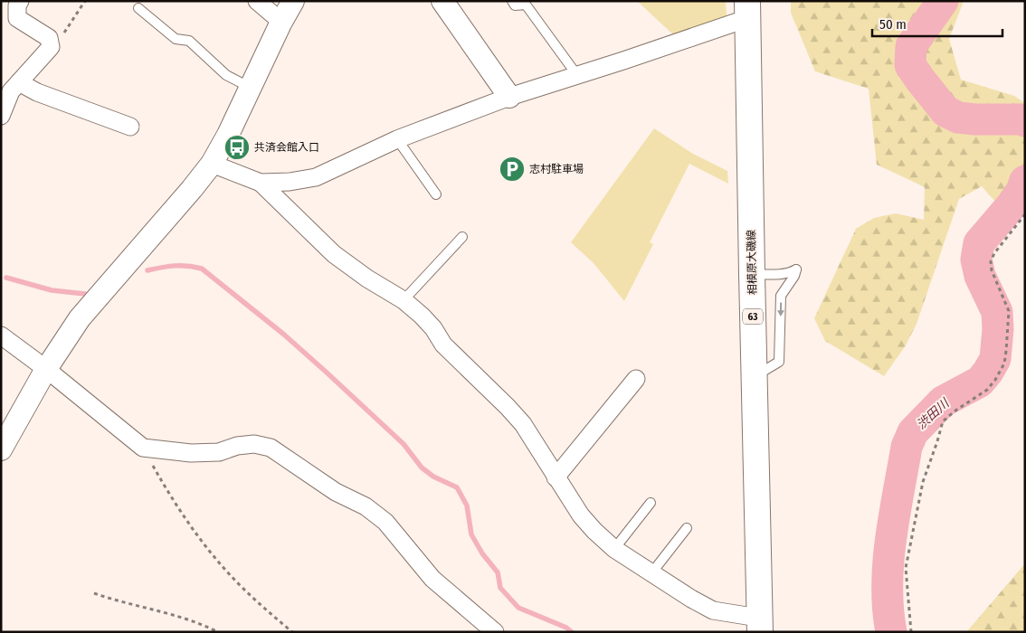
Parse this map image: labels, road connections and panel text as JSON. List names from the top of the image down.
{
  "streets": {
    "main road": ["相模原大磯線", "63"]
  },
  "water": ["渋田川"],
  "places": {
    "bus stop": ["共済会館入口"],
    "parking": ["志村駐車場"]
  },
  "scale_bar": "50 m"
}
